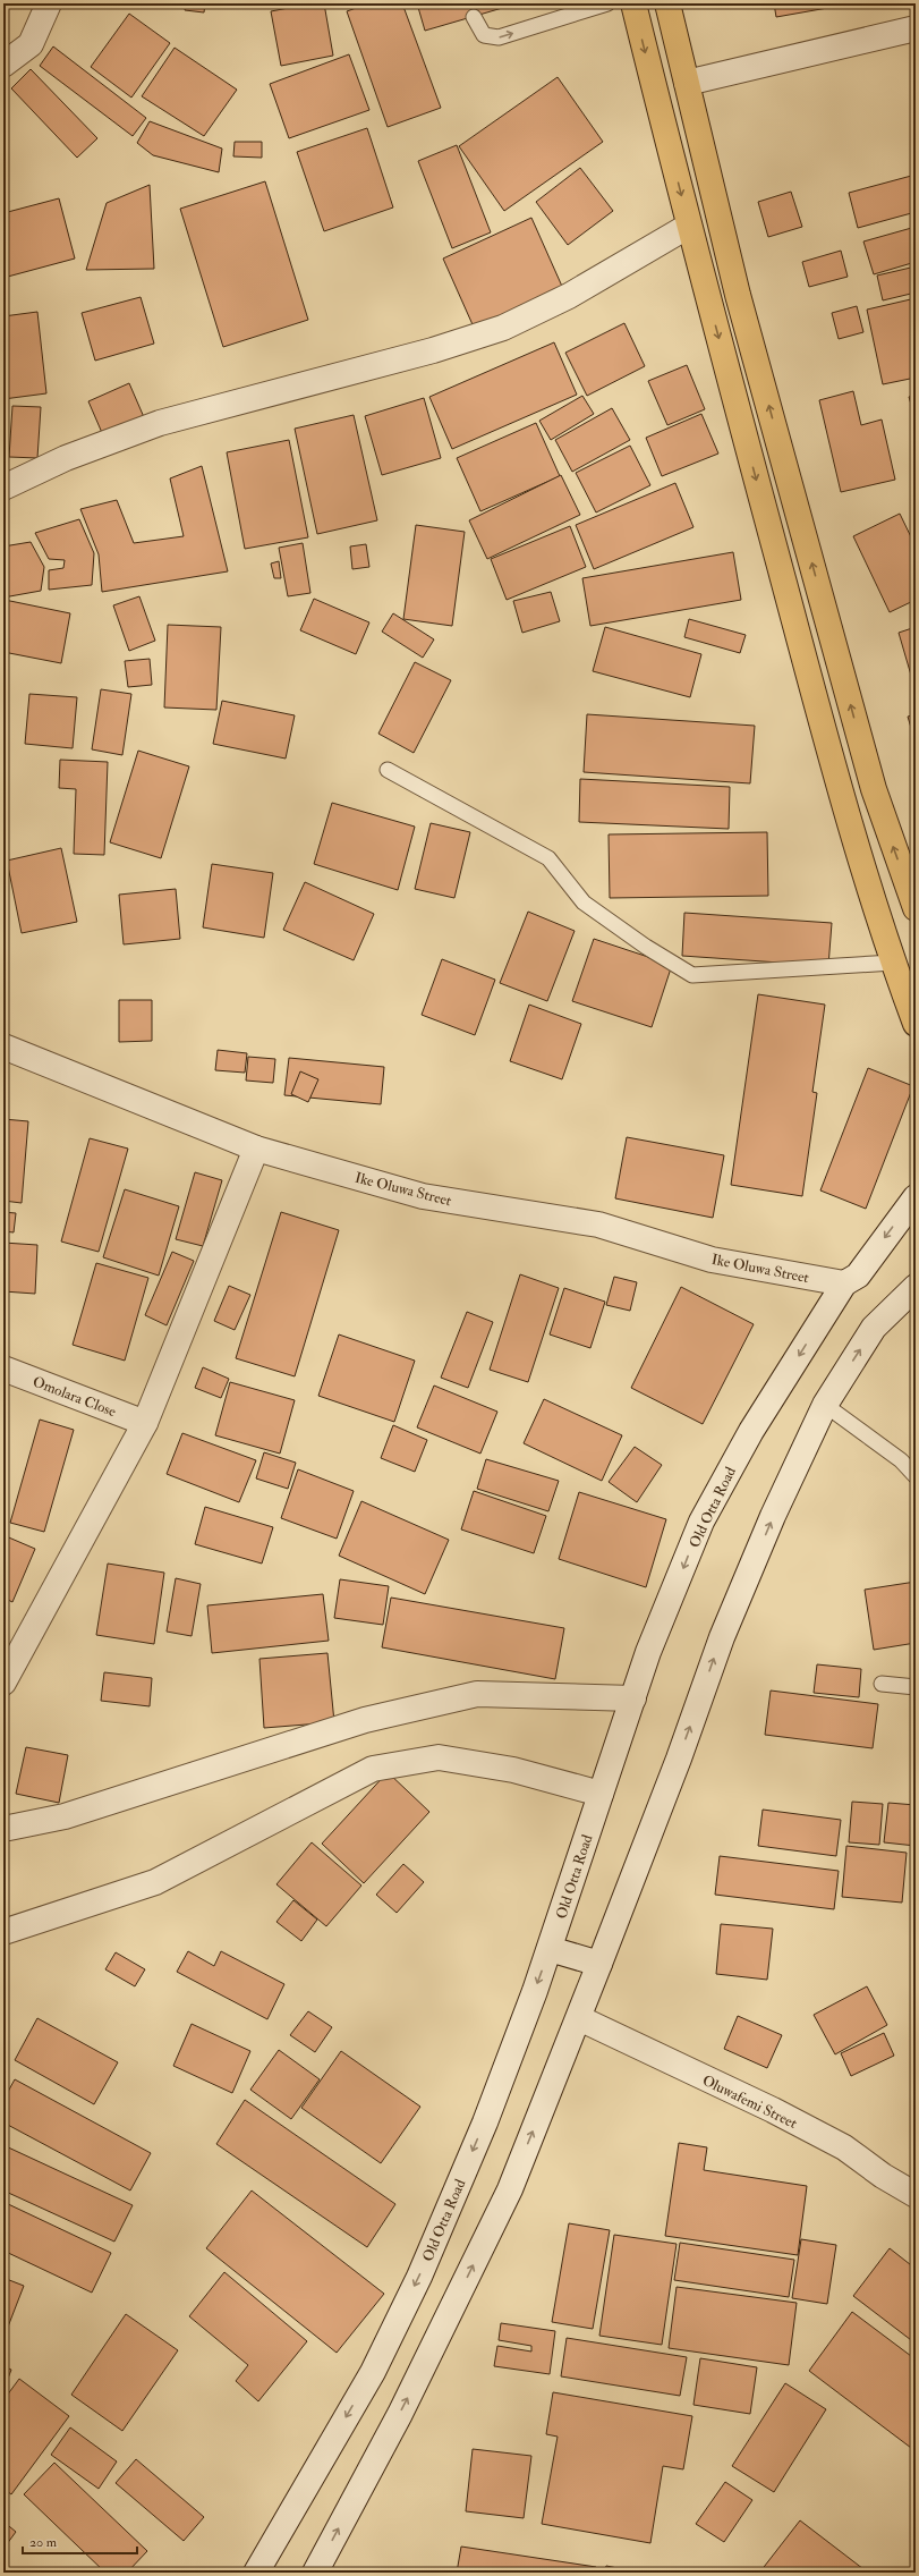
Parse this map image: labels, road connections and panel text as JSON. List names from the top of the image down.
{
  "streets": {
    "street": [
      "Ike Oluwa Street",
      "Omolara Close",
      "Old Otta Road",
      "Oluwafemi Street"
    ]
  },
  "crossings": [
    ["Ike Oluwa Street", "Old Otta Road"]
  ],
  "scale_bar": "20 m"
}
